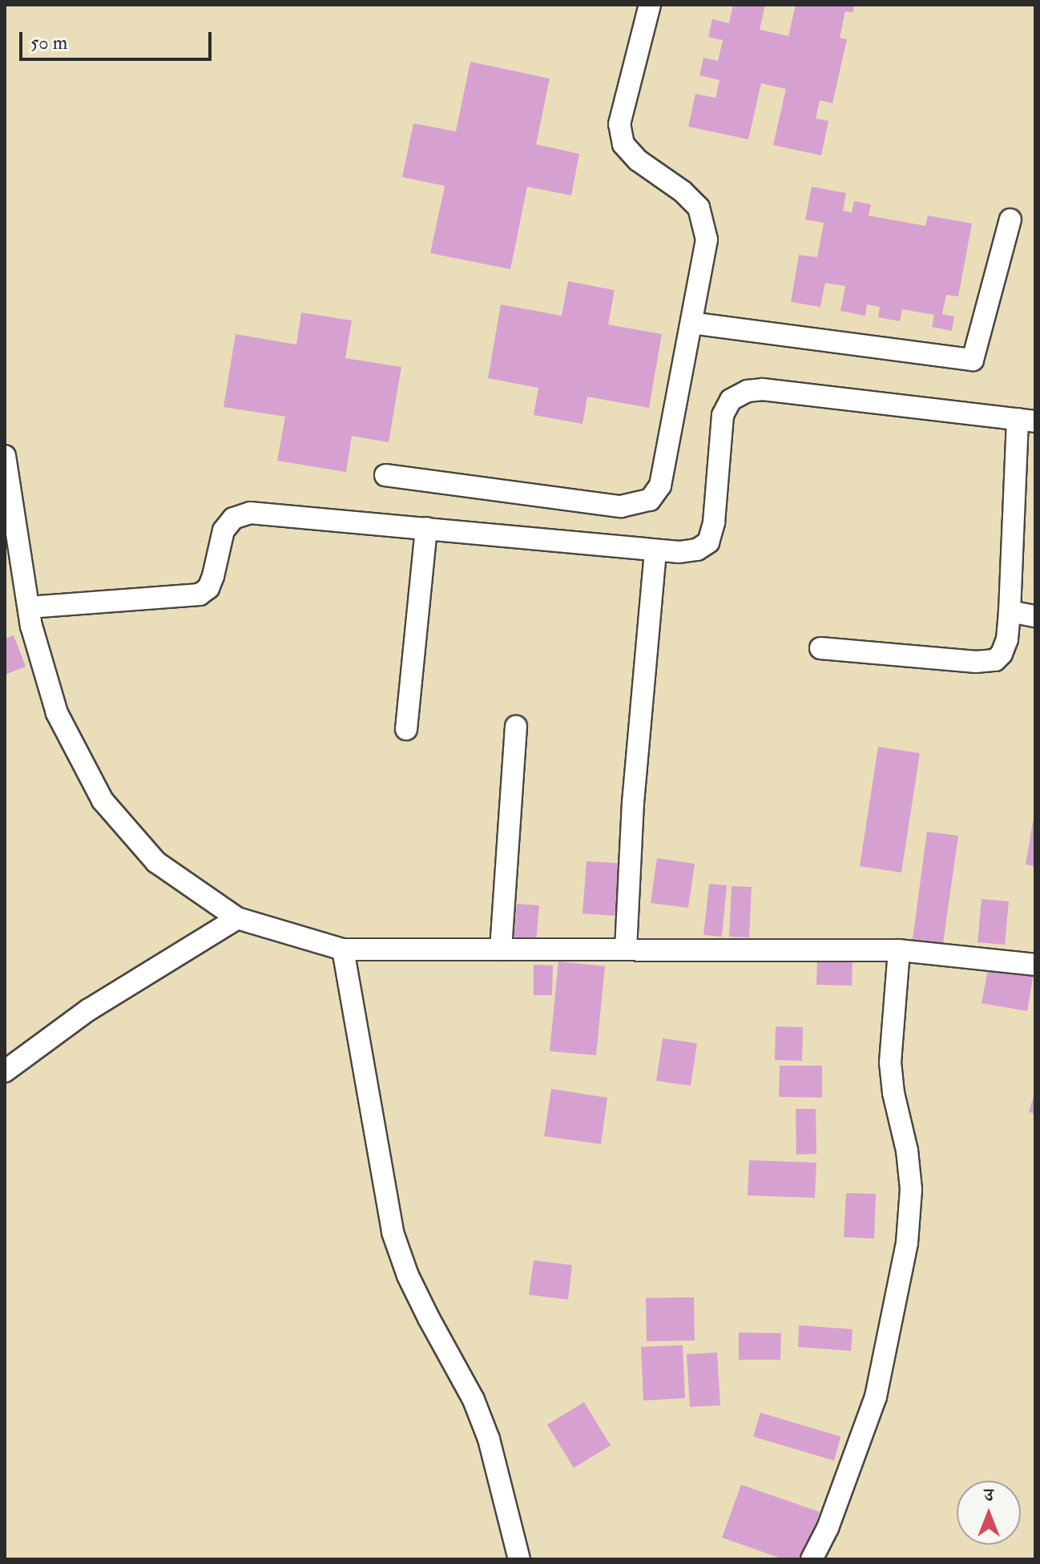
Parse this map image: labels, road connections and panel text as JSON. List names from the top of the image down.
{
  "scale_bar": "50 m",
  "north": "top"
}
